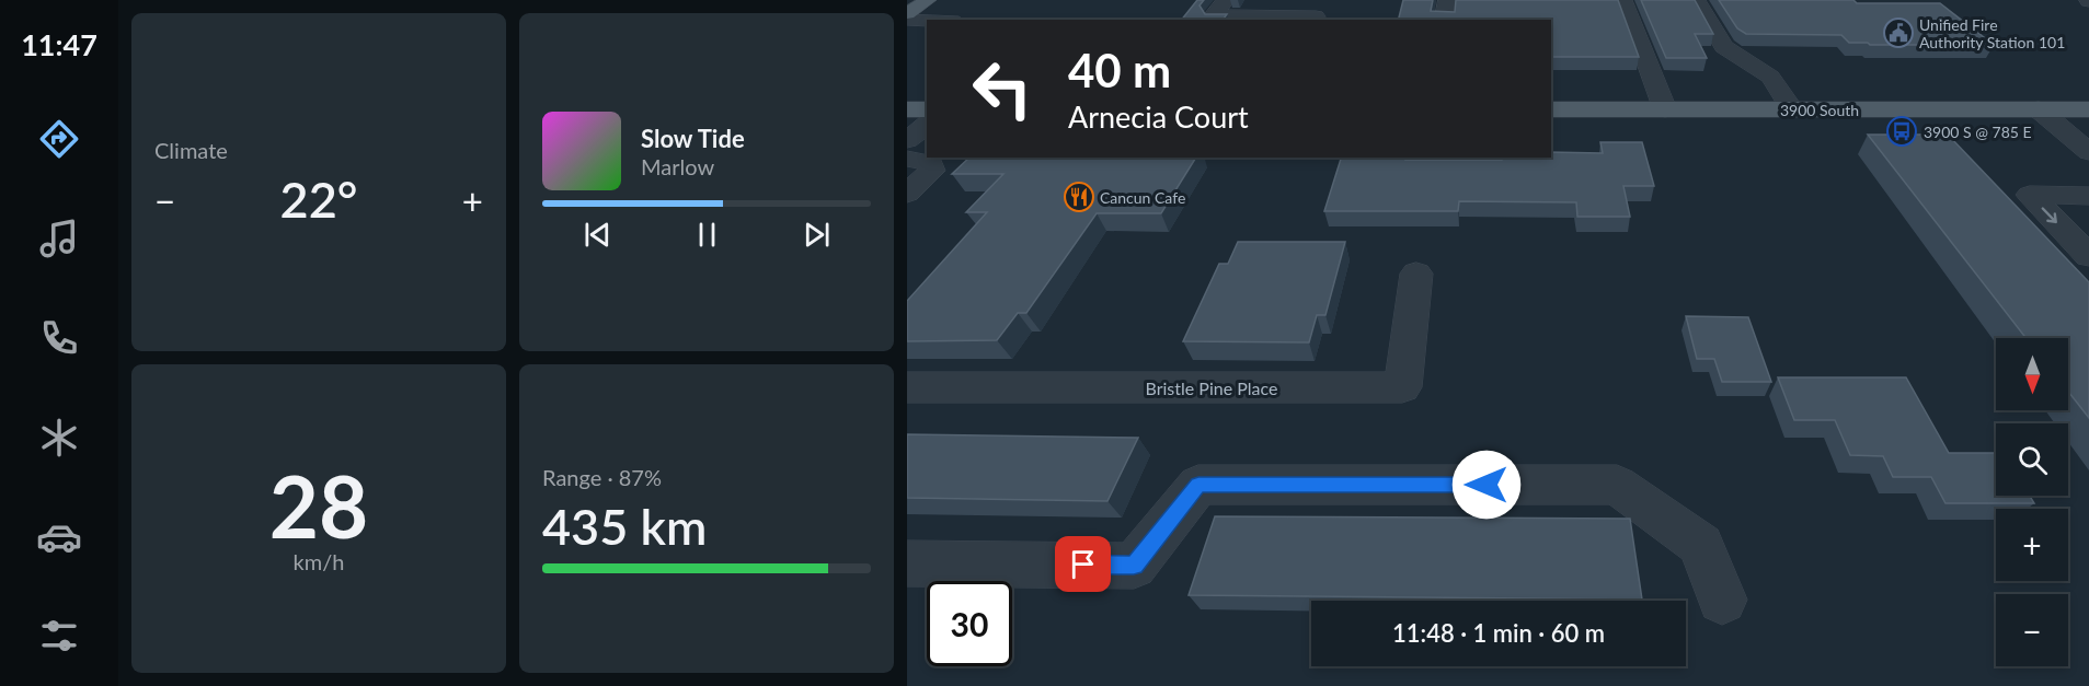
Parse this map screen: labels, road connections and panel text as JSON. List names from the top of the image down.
{
  "streets": {
    "main road": ["3900 South"],
    "street": ["Bristle Pine Place"]
  },
  "places": {
    "public building": ["Unified Fire Authority Station 101"],
    "bus stop": ["3900 S @ 785 E"],
    "restaurant": ["Cancun Cafe"]
  },
  "north": "bottom",
  "page": {
    "tabs": "11:47",
    "tile": [
      "Climate",
      ["28", "km/h"],
      ["Range · 87%", "435 km"]
    ],
    "turn": ["40 m", "Arnecia Court"],
    "song": ["Slow Tide", "Marlow"],
    "heat": ["−", "22°", "+"],
    "map_buttons": ["+", "−"],
    "limit": "30",
    "trip": "11:48 · 1 min · 60 m"
  }
}
